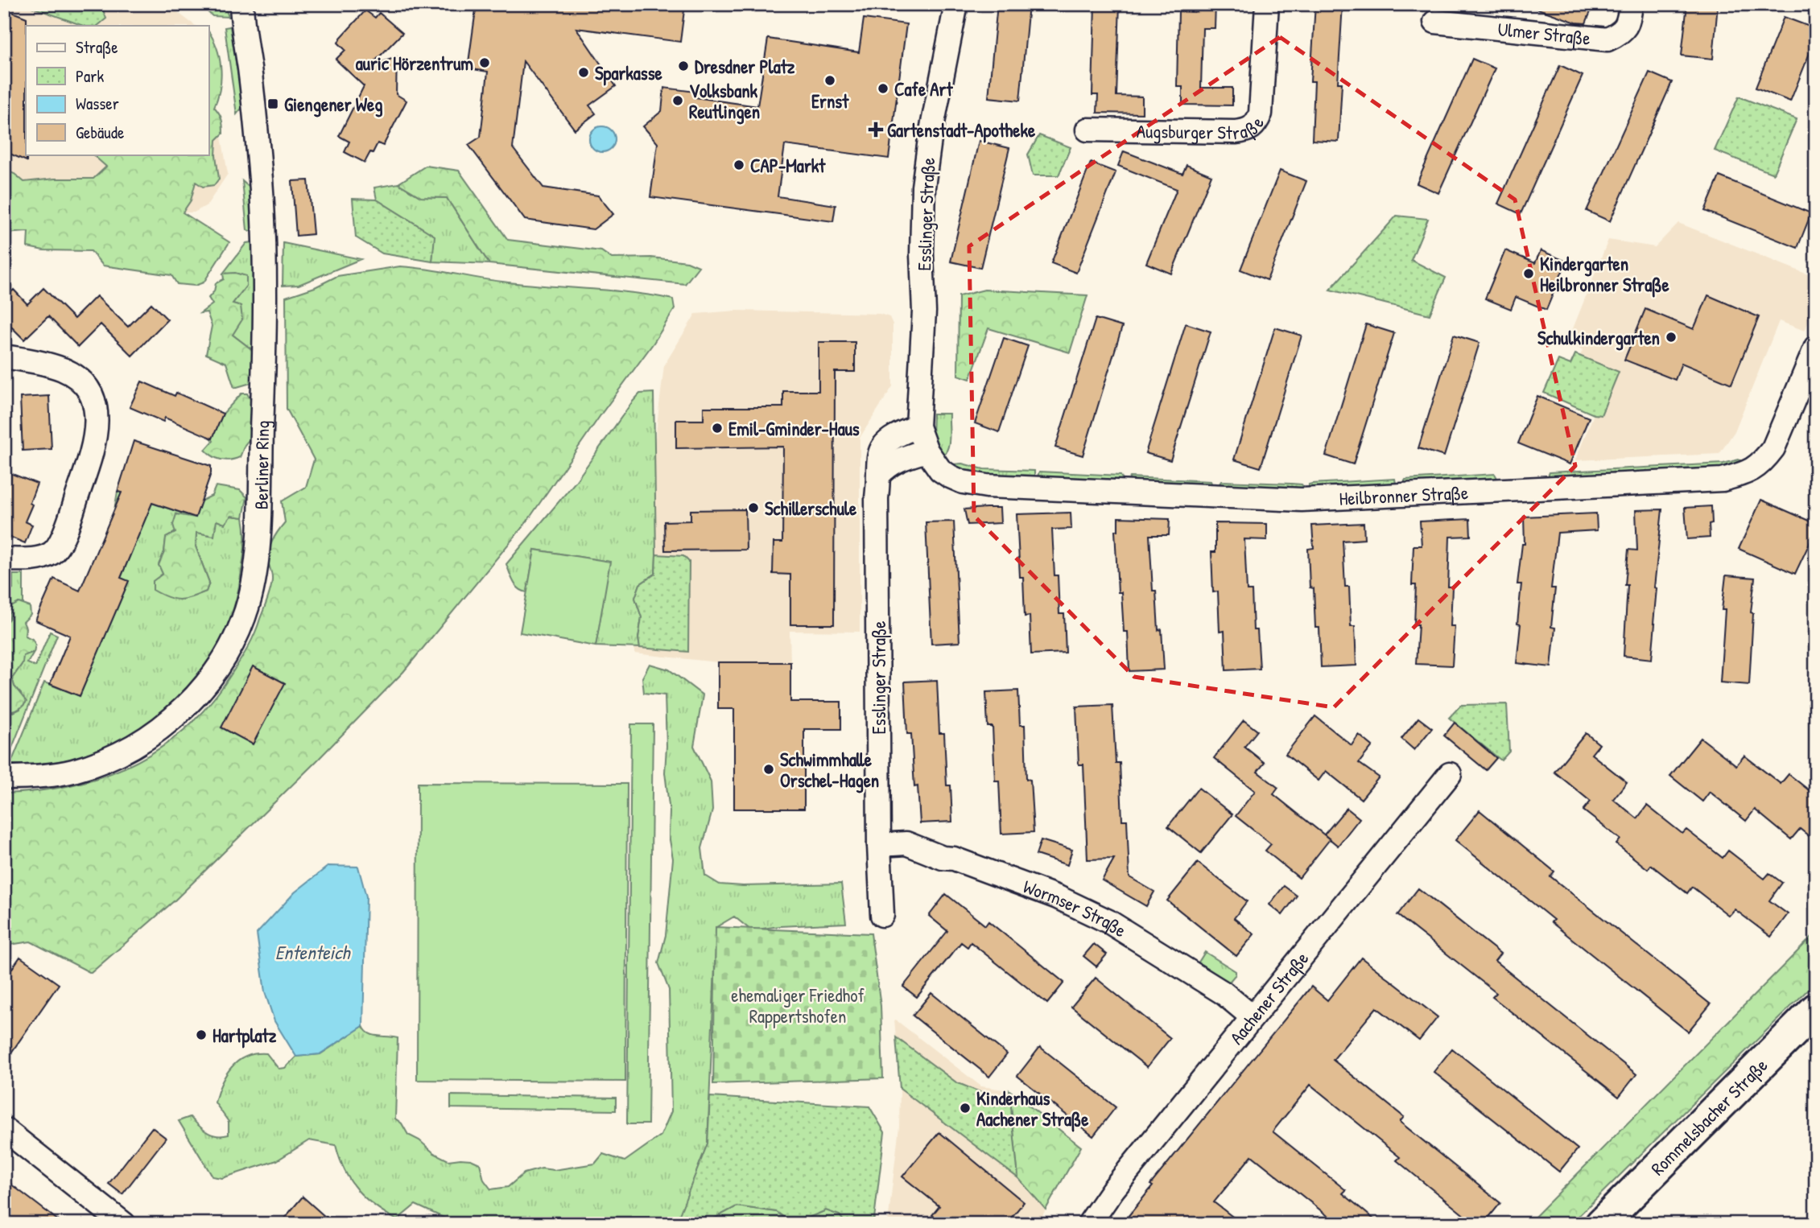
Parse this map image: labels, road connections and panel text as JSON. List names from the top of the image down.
{
  "streets": {
    "main road": ["Rommelsbacher Straße"],
    "street": [
      "Ulmer Straße",
      "Augsburger Straße",
      "Esslinger Straße",
      "Berliner Ring",
      "Heilbronner Straße",
      "Wormser Straße",
      "Aachener Straße"
    ]
  },
  "crossings": [
    ["Esslinger Straße", "Heilbronner Straße"],
    ["Esslinger Straße", "Wormser Straße"],
    ["Wormser Straße", "Aachener Straße"]
  ],
  "water": ["Ententeich"],
  "parks": ["ehemaliger Friedhof Rappertshofen"],
  "places": {
    "other": [
      "auric Hörzentrum",
      "Dresdner Platz",
      "Sparkasse",
      "Ernst",
      "Cafe Art",
      "Volksbank Reutlingen",
      "CAP-Markt",
      "Kindergarten Heilbronner Straße",
      "Schulkindergarten",
      "Emil-Gminder-Haus",
      "Schillerschule",
      "Schwimmhalle Orschel-Hagen",
      "Hartplatz",
      "Kinderhaus Aachener Straße"
    ],
    "transit": ["Giengener Weg"],
    "health": ["Gartenstadt-Apotheke"]
  },
  "legend": [
    "Straße",
    "Park",
    "Wasser",
    "Gebäude"
  ]
}
